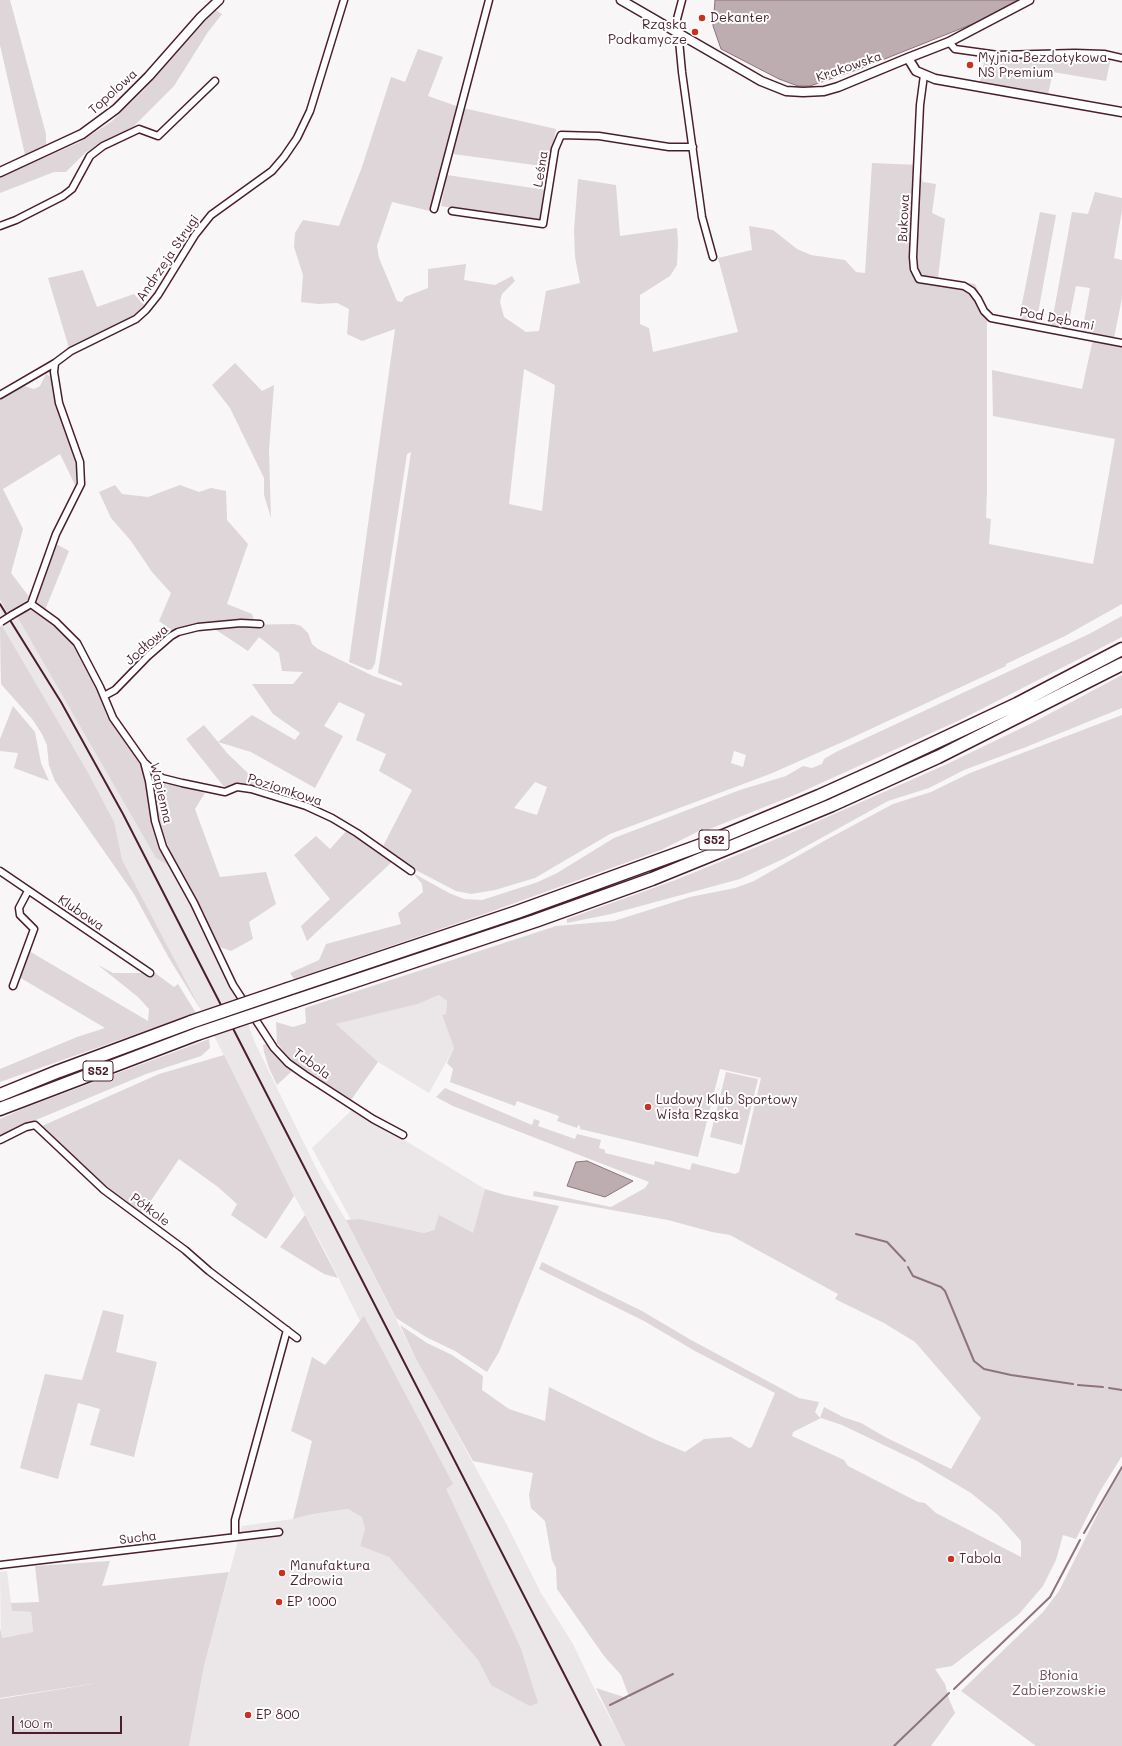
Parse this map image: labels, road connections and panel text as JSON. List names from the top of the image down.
{
  "streets": {
    "highway": ["S52"],
    "street": [
      "Krakowska",
      "Topolowa",
      "Leśna",
      "Bukowa",
      "Andrzeja Strugi",
      "Pod Dębami",
      "Jodłowa",
      "Poziomkowa",
      "Wapienna",
      "Klubowa",
      "Tabola",
      "Półkole",
      "Sucha"
    ]
  },
  "crossings": [
    ["Bukowa", "Pod Dębami"],
    ["Jodłowa", "Wapienna"],
    ["Poziomkowa", "Wapienna"],
    ["Wapienna", "Tabola"]
  ],
  "parks": ["Błonia Zabierzowskie"],
  "places": [
    "Dekanter",
    "Rząska Podkamycze",
    "Myjnia Bezdotykowa NS Premium",
    "Ludowy Klub Sportowy Wisła Rząska",
    "Tabola",
    "Manufaktura Zdrowia",
    "EP 1000",
    "EP 800"
  ],
  "scale_bar": "100 m"
}
